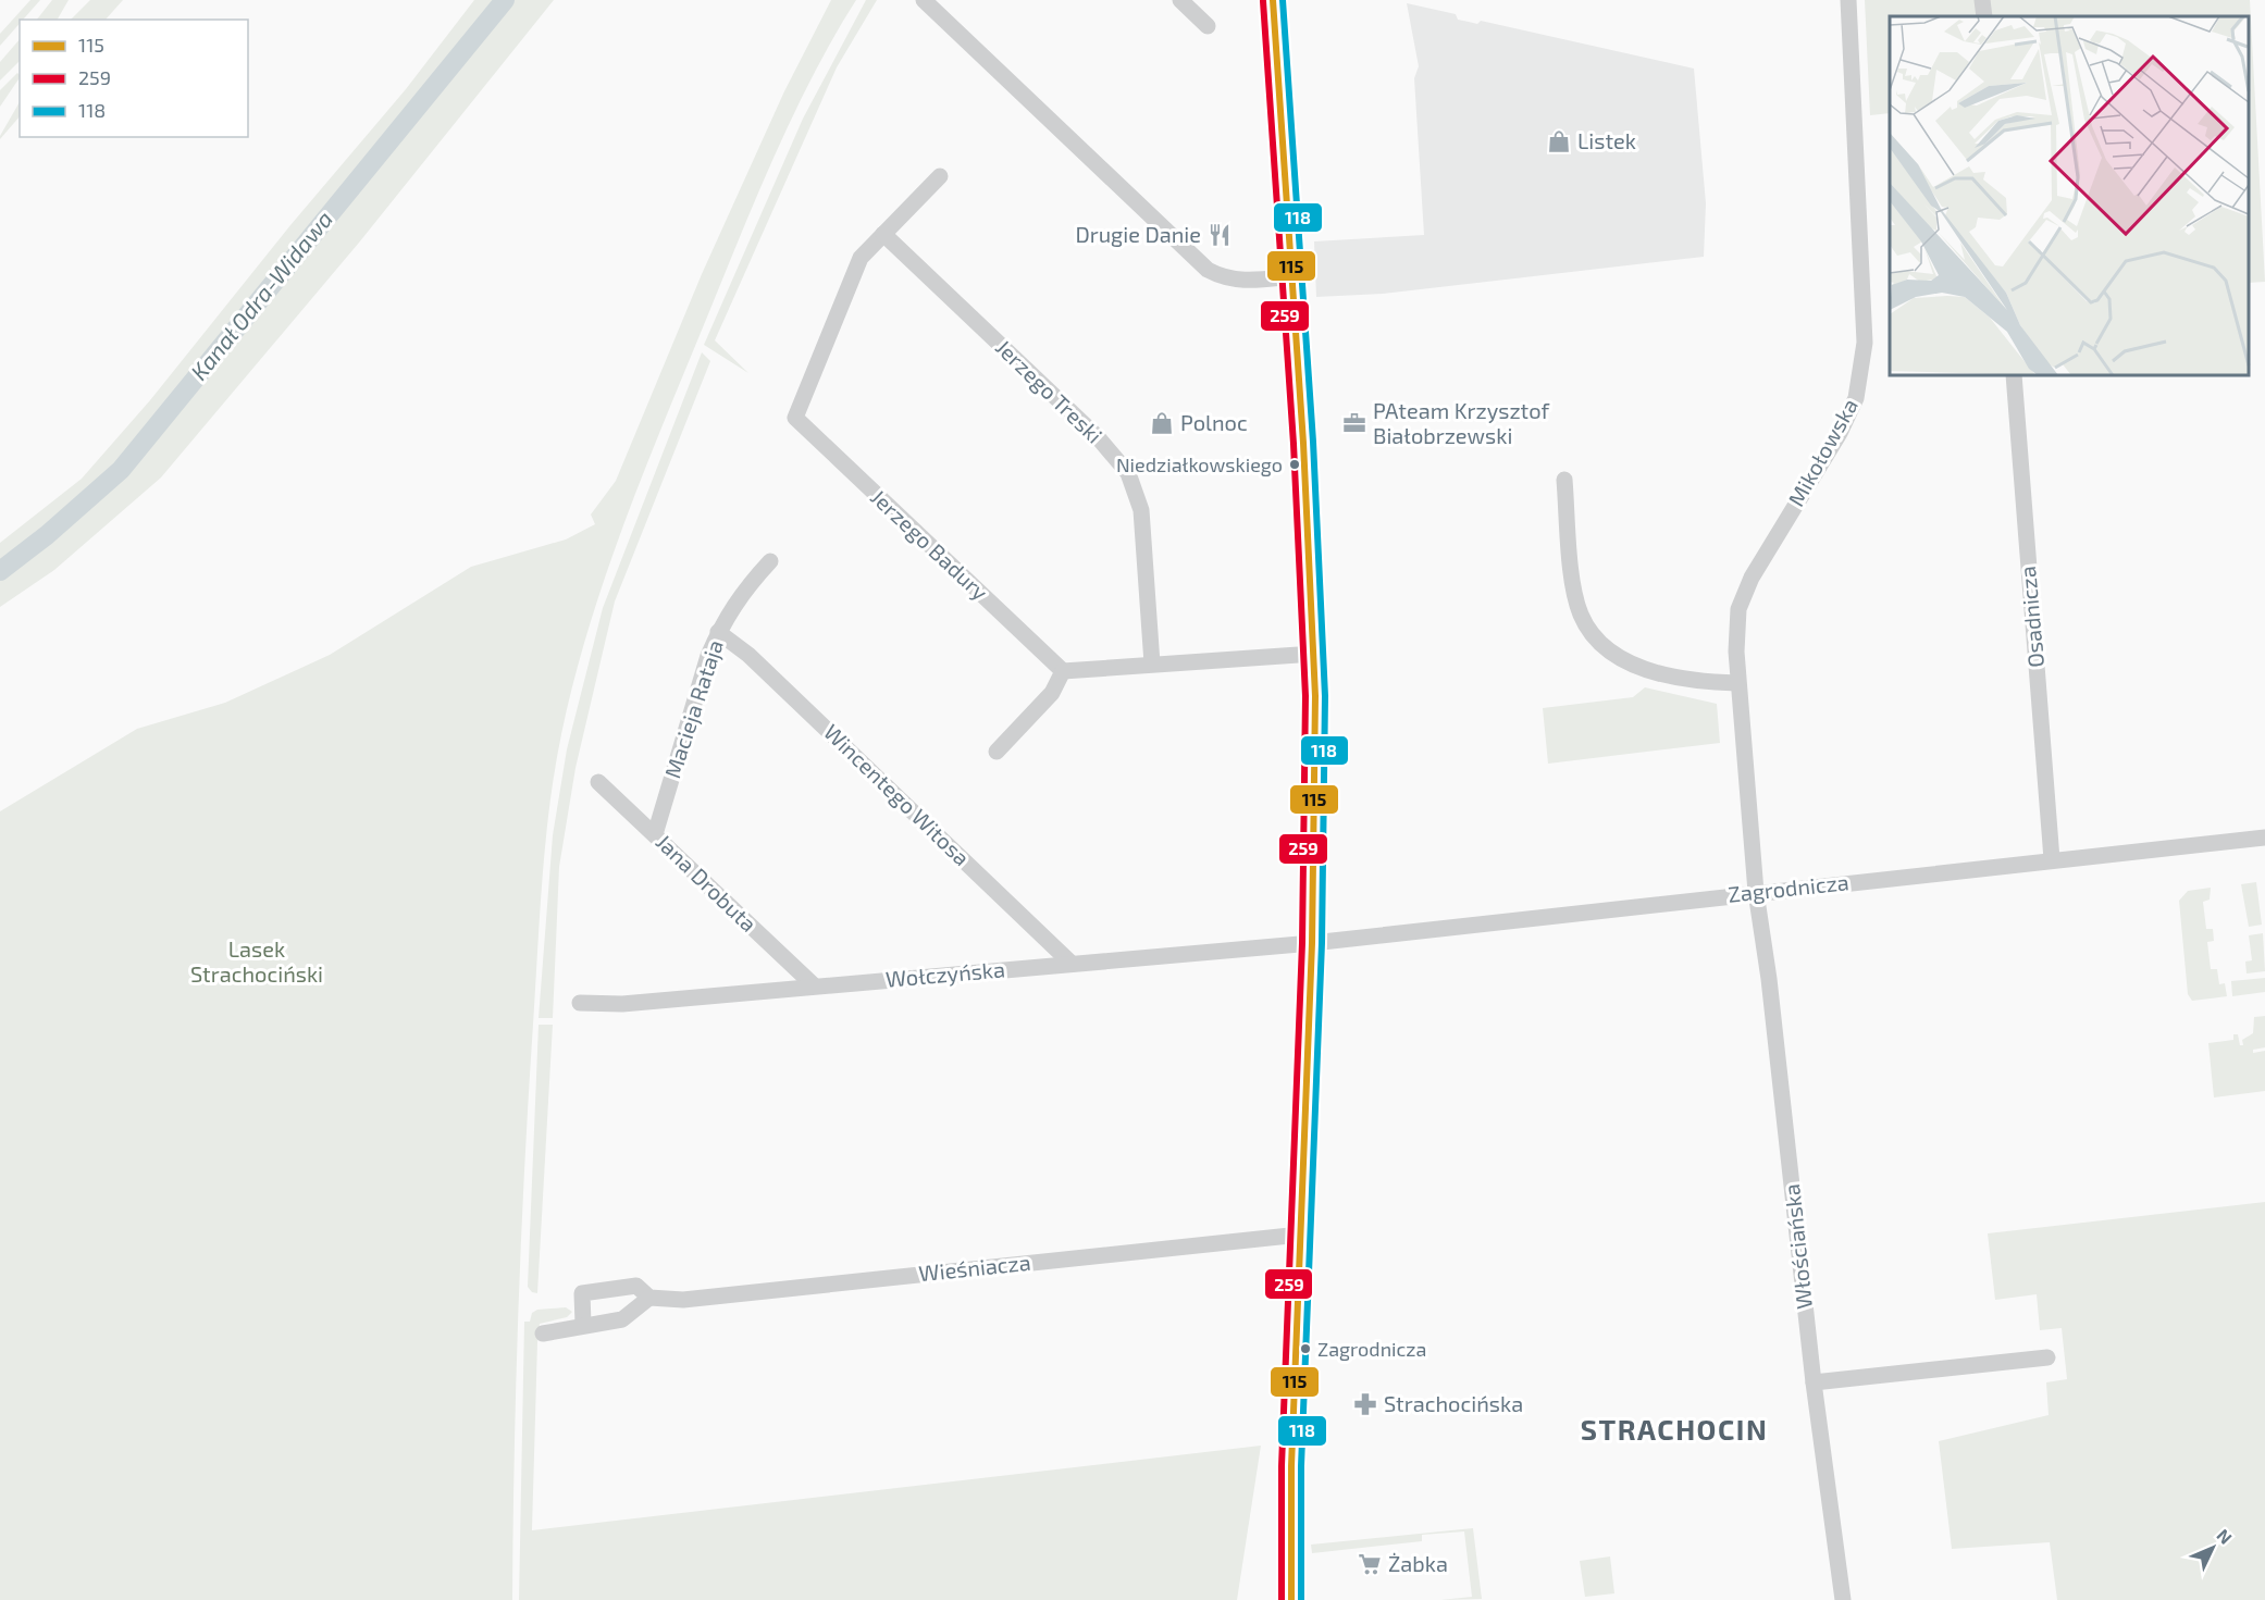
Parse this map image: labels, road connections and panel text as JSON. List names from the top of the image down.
{
  "streets": {
    "street": [
      "Jerzego Treski",
      "Mikołowska",
      "Jerzego Badury",
      "Osadnicza",
      "Macieja Rataja",
      "Wincentego Witosa",
      "Jana Drobuta",
      "Zagrodnicza",
      "Wołczyńska",
      "Włościańska",
      "Wieśniacza"
    ]
  },
  "crossings": [
    ["Jerzego Treski", "Jerzego Badury"],
    ["Mikołowska", "Zagrodnicza"],
    ["Mikołowska", "Włościańska"],
    ["Osadnicza", "Zagrodnicza"],
    ["Macieja Rataja", "Wincentego Witosa"],
    ["Macieja Rataja", "Jana Drobuta"],
    ["Wincentego Witosa", "Wołczyńska"],
    ["Jana Drobuta", "Wołczyńska"],
    ["Zagrodnicza", "Wołczyńska"],
    ["Zagrodnicza", "Włościańska"]
  ],
  "districts": ["STRACHOCIN"],
  "water": ["Kanał Odra-Widawa"],
  "parks": ["Lasek Strachociński"],
  "places": {
    "shop": ["Listek", "Polnoc"],
    "restaurant": ["Drugie Danie"],
    "office": ["PAteam Krzysztof Białobrzewski"],
    "other": ["Niedziałkowskiego", "Zagrodnicza"],
    "pharmacy": ["Strachocińska"],
    "supermarket": ["Żabka"]
  },
  "lines": ["transit line 115", "transit line 118", "transit line 259"],
  "legend": ["115", "259", "118"],
  "north": "top right"
}
